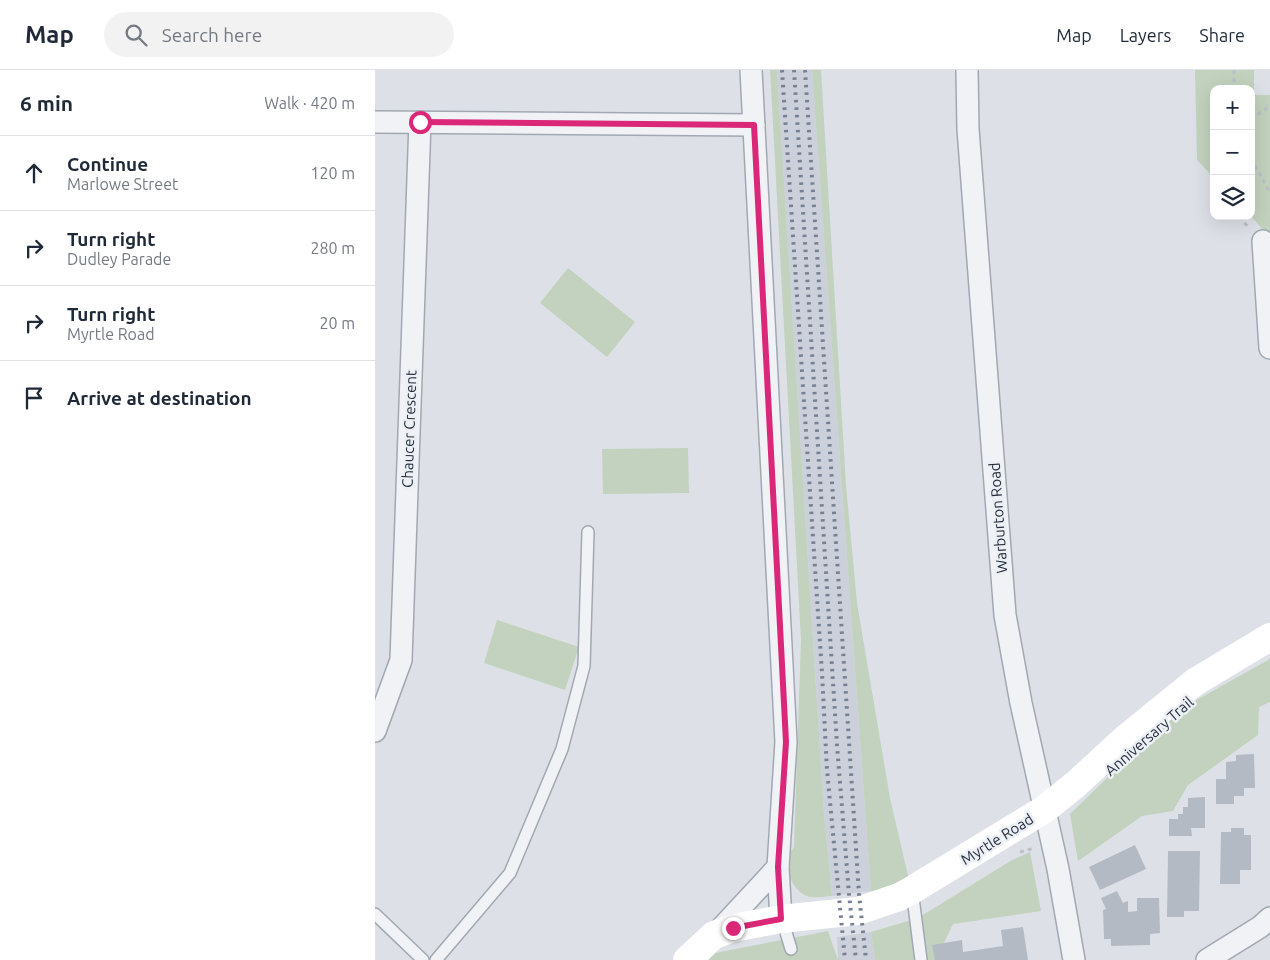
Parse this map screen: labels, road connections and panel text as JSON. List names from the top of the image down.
{
  "streets": {
    "street": ["Chaucer Crescent", "Warburton Road", "Myrtle Road"]
  },
  "crossings": [
    ["Warburton Road", "Myrtle Road"]
  ],
  "page": {
    "header": "Map",
    "search": "Search here",
    "nav": ["Map", "Layers", "Share"],
    "heading": ["6 min", "Walk · 420 m"],
    "map_buttons": ["+", "−"],
    "list": [
      ["Continue", "Marlowe Street", "120 m"],
      ["Turn right", "Dudley Parade", "280 m"],
      ["Turn right", "Myrtle Road", "20 m"],
      "Arrive at destination"
    ]
  }
}
